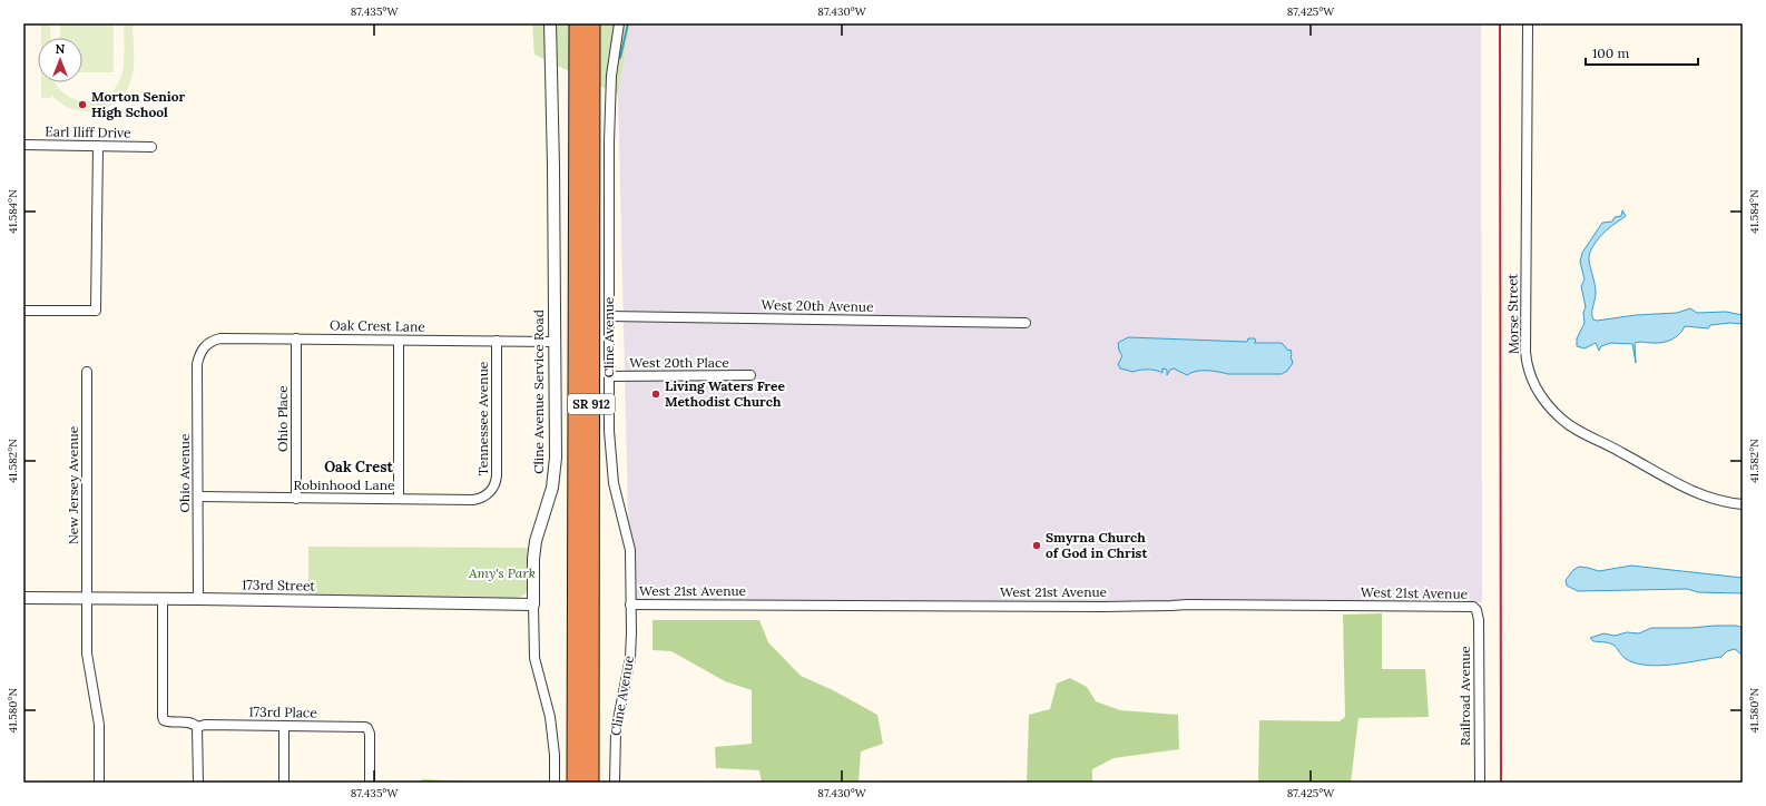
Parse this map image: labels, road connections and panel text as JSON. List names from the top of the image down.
{
  "streets": {
    "highway": ["Cline Avenue", "SR 912"],
    "street": [
      "Earl Iliff Drive",
      "West 20th Avenue",
      "Morse Street",
      "Oak Crest Lane",
      "West 20th Place",
      "Cline Avenue Service Road",
      "Ohio Place",
      "Tennessee Avenue",
      "Ohio Avenue",
      "New Jersey Avenue",
      "Robinhood Lane",
      "173rd Street",
      "West 21st Avenue",
      "Railroad Avenue",
      "173rd Place"
    ]
  },
  "crossings": [
    ["West 20th Avenue", "Cline Avenue"],
    ["Oak Crest Lane", "Cline Avenue Service Road"],
    ["Oak Crest Lane", "Ohio Place"],
    ["Oak Crest Lane", "Tennessee Avenue"],
    ["Oak Crest Lane", "Ohio Avenue"],
    ["Cline Avenue", "West 20th Place"],
    ["Cline Avenue", "West 21st Avenue"],
    ["Cline Avenue Service Road", "173rd Street"],
    ["Ohio Place", "Robinhood Lane"],
    ["Tennessee Avenue", "Robinhood Lane"],
    ["Ohio Avenue", "Robinhood Lane"],
    ["Ohio Avenue", "173rd Street"],
    ["New Jersey Avenue", "173rd Street"],
    ["173rd Street", "173rd Place"],
    ["West 21st Avenue", "Railroad Avenue"]
  ],
  "districts": ["Oak Crest"],
  "parks": ["Amy's Park"],
  "places": ["Morton Senior High School", "Living Waters Free Methodist Church", "Smyrna Church of God in Christ"],
  "scale_bar": "100 m",
  "north": "top",
  "coordinates": [
    "87.435°W",
    "87.430°W",
    "87.425°W",
    "41.584°N",
    "41.582°N",
    "41.580°N"
  ]
}
